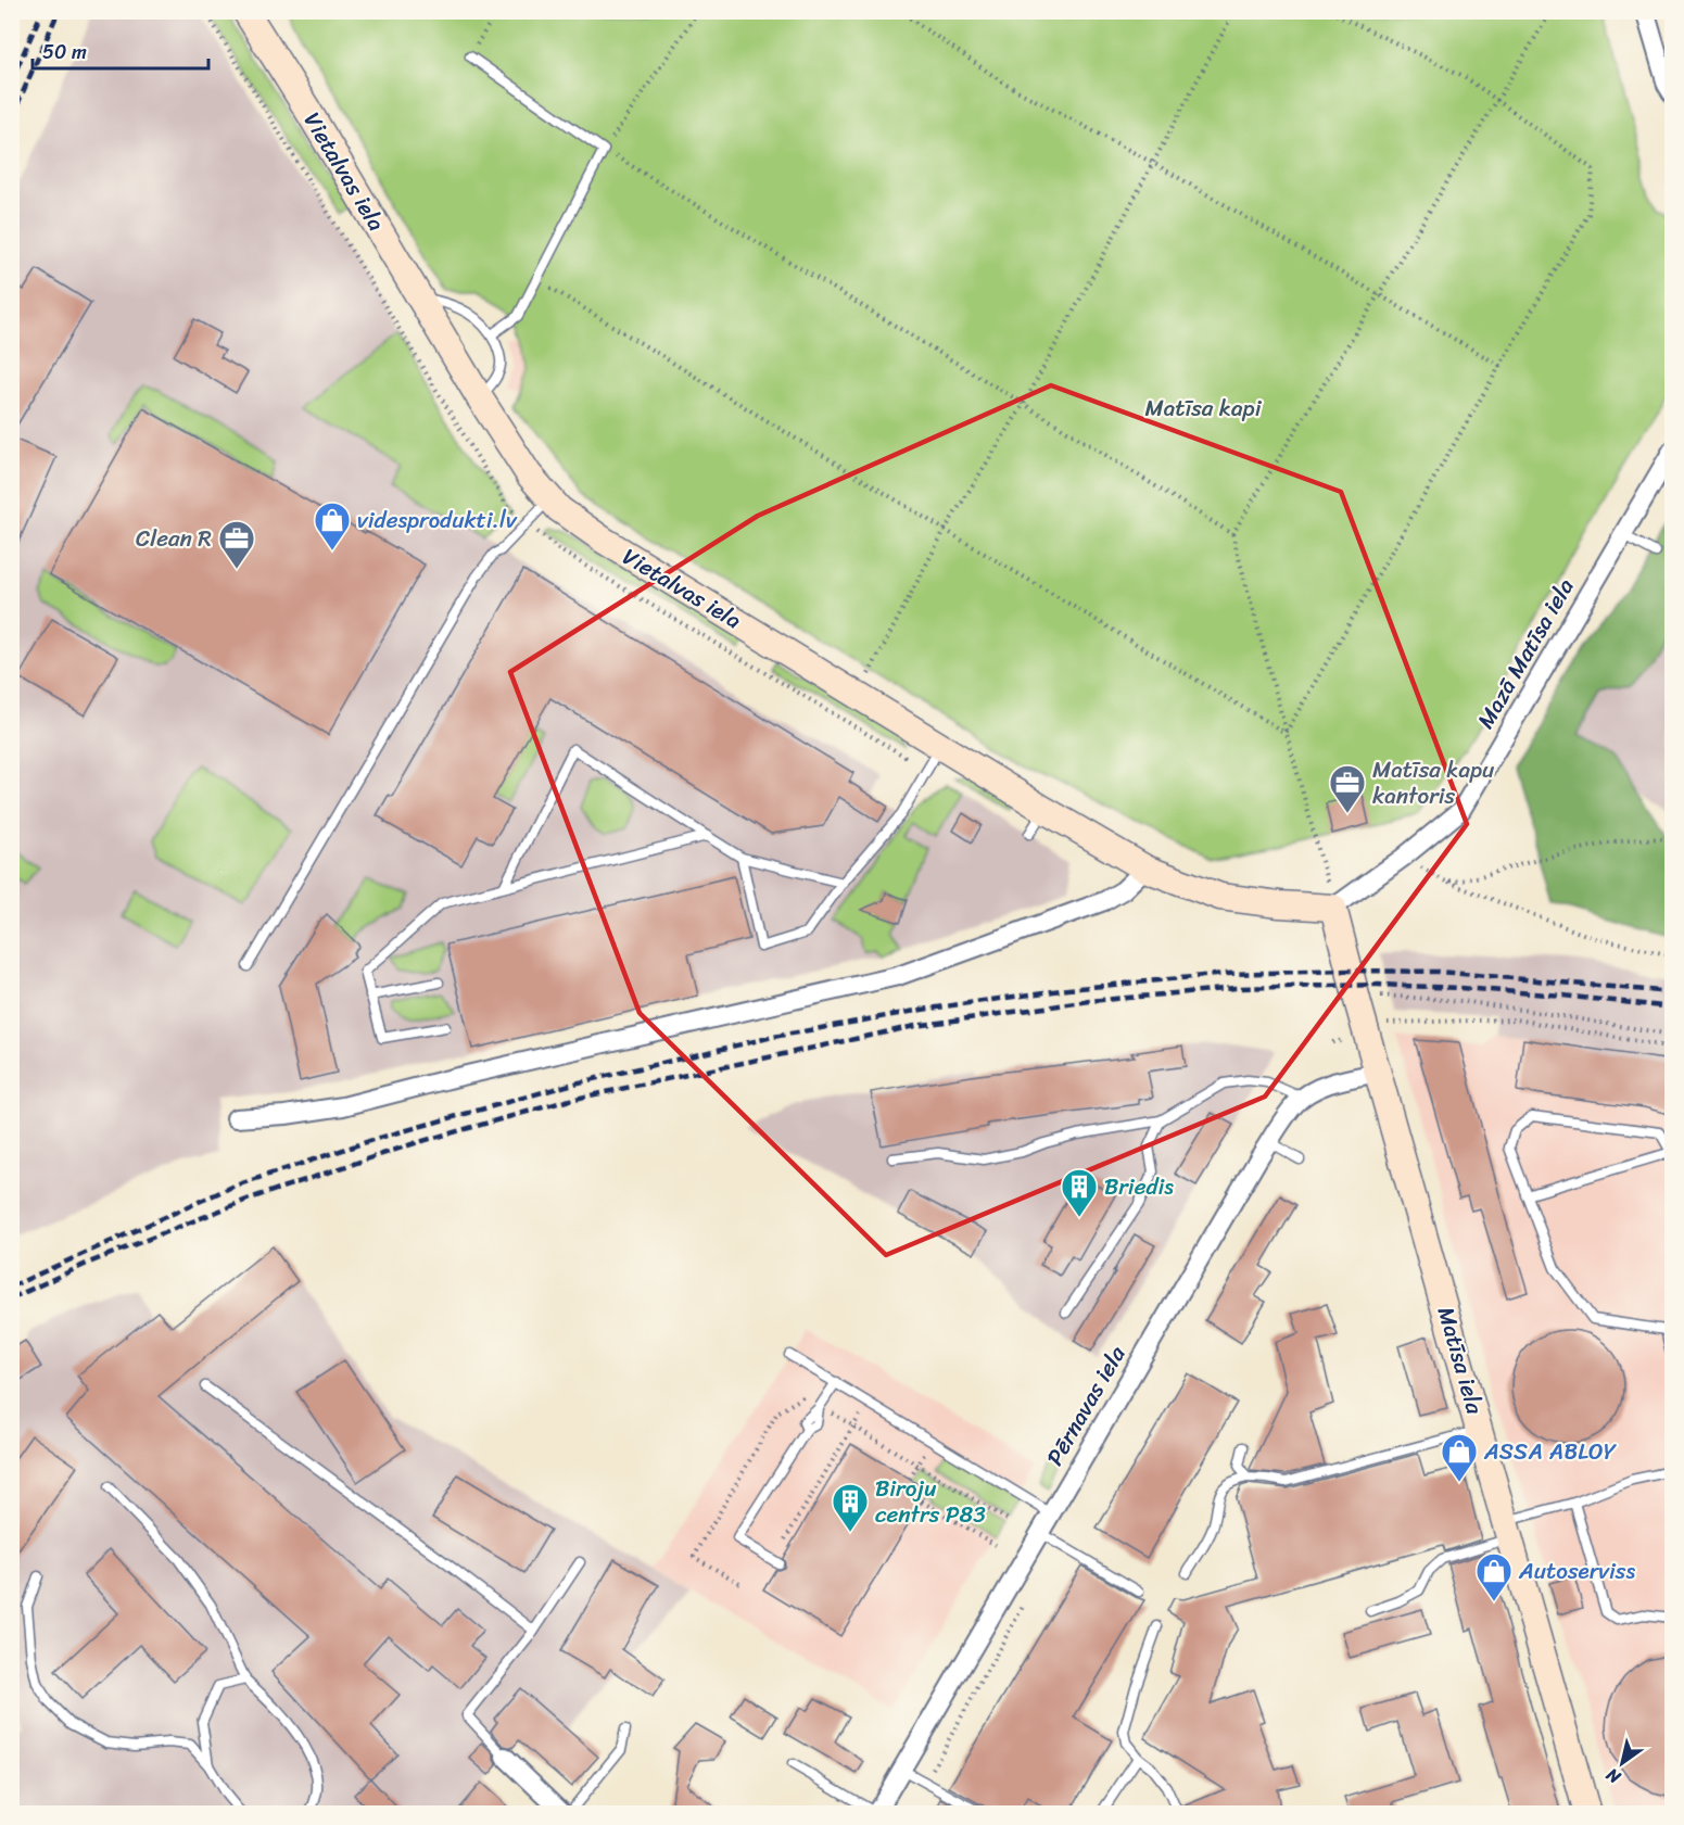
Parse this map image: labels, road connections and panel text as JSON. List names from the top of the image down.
{
  "streets": {
    "street": [
      "Vietalvas iela",
      "Mazā Matīsa iela",
      "Matīsa iela",
      "Pērnavas iela"
    ]
  },
  "crossings": [
    ["Vietalvas iela", "Mazā Matīsa iela"],
    ["Vietalvas iela", "Matīsa iela"],
    ["Mazā Matīsa iela", "Matīsa iela"],
    ["Matīsa iela", "Pērnavas iela"]
  ],
  "parks": ["Matīsa kapi"],
  "places": {
    "shop": ["videsprodukti.lv", "ASSA ABLOY", "Autoserviss"],
    "office": ["Clean R", "Matīsa kapu kantoris"],
    "building": ["Briedis", "Biroju centrs P83"]
  },
  "scale_bar": "50 m",
  "north": "bottom left"
}
